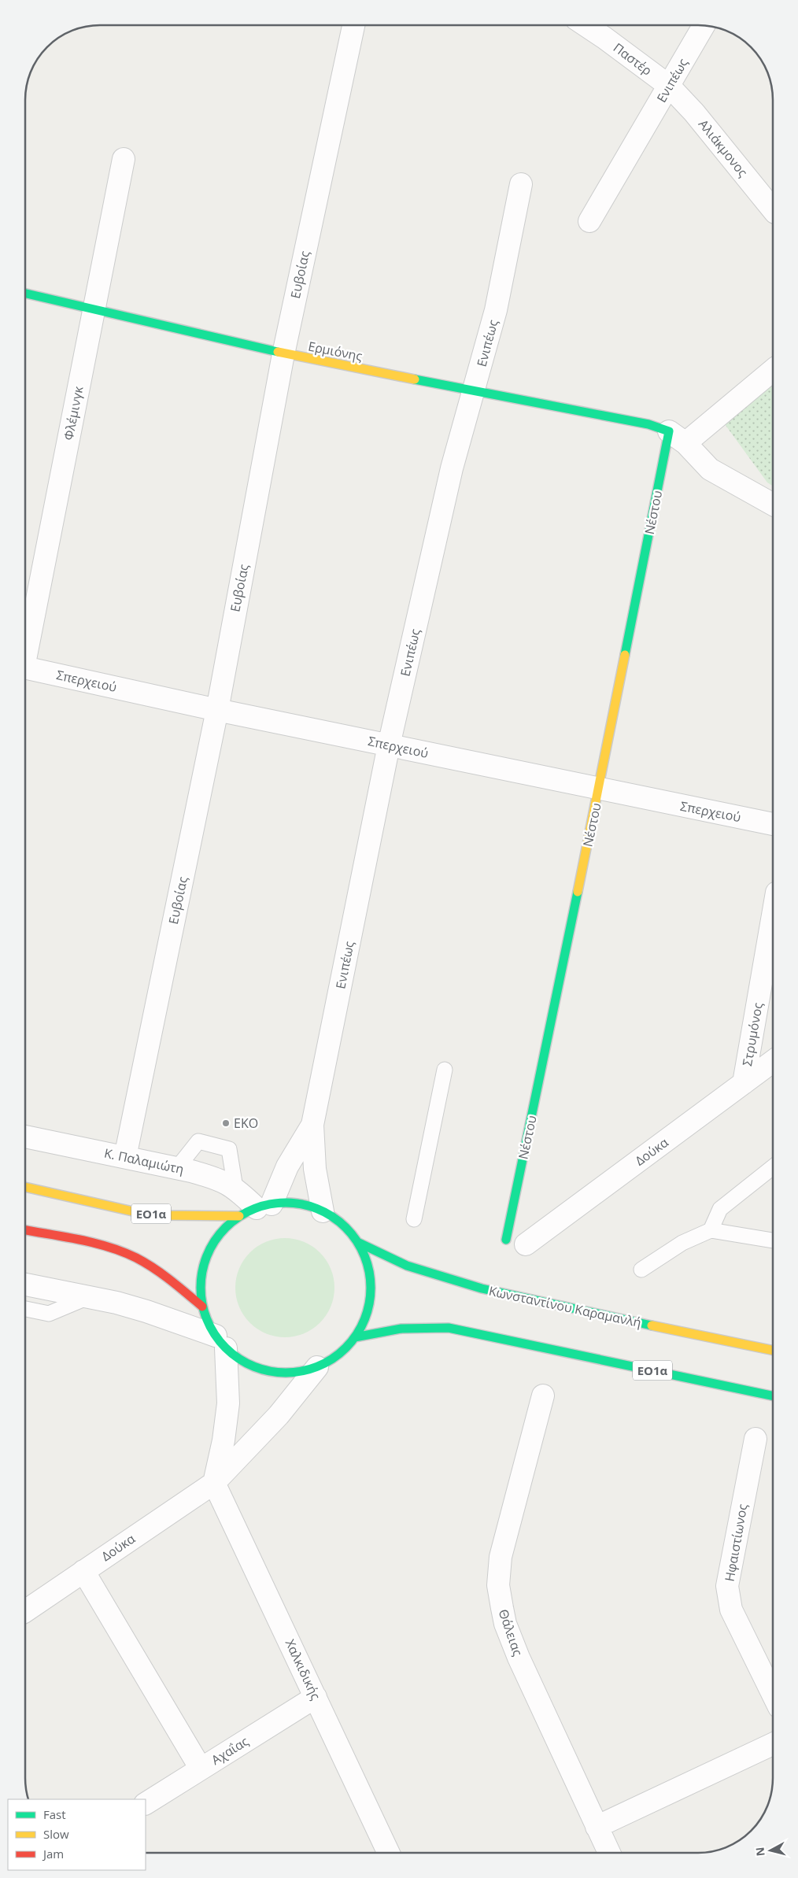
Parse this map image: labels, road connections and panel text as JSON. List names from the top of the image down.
{
  "streets": {
    "main road": [
      "Ερμιόνης",
      "Νέστου",
      "ΕΟ1α",
      "Κωνσταντίνου Καραμανλή"
    ],
    "street": [
      "Παστέρ",
      "Ενιπέως",
      "Αλιάκμονος",
      "Ευβοίας",
      "Φλέμινγκ",
      "Σπερχειού",
      "Στρυμόνος",
      "Δούκα",
      "Κ. Παλαμιώτη",
      "Ηφαιστίωνος",
      "Θάλειας",
      "Χαλκιδικής",
      "Αχαΐας"
    ]
  },
  "crossings": [
    ["Παστέρ", "Ενιπέως"],
    ["Παστέρ", "Αλιάκμονος"],
    ["Ενιπέως", "Αλιάκμονος"],
    ["Ενιπέως", "Ερμιόνης"],
    ["Ενιπέως", "Σπερχειού"],
    ["Ενιπέως", "Κ. Παλαμιώτη"],
    ["Ενιπέως", "Κωνσταντίνου Καραμανλή"],
    ["Ευβοίας", "Ερμιόνης"],
    ["Ευβοίας", "Σπερχειού"],
    ["Ευβοίας", "Κ. Παλαμιώτη"],
    ["Ερμιόνης", "Φλέμινγκ"],
    ["Ερμιόνης", "Νέστου"],
    ["Νέστου", "Σπερχειού"],
    ["Νέστου", "Δούκα"],
    ["Στρυμόνος", "Δούκα"],
    ["Δούκα", "Κωνσταντίνου Καραμανλή"],
    ["Δούκα", "Χαλκιδικής"],
    ["Κ. Παλαμιώτη", "Κωνσταντίνου Καραμανλή"],
    ["ΕΟ1α", "Κωνσταντίνου Καραμανλή"],
    ["Χαλκιδικής", "Αχαΐας"]
  ],
  "places": ["EKO"],
  "legend": ["Fast", "Slow", "Jam"],
  "north": "left"
}
